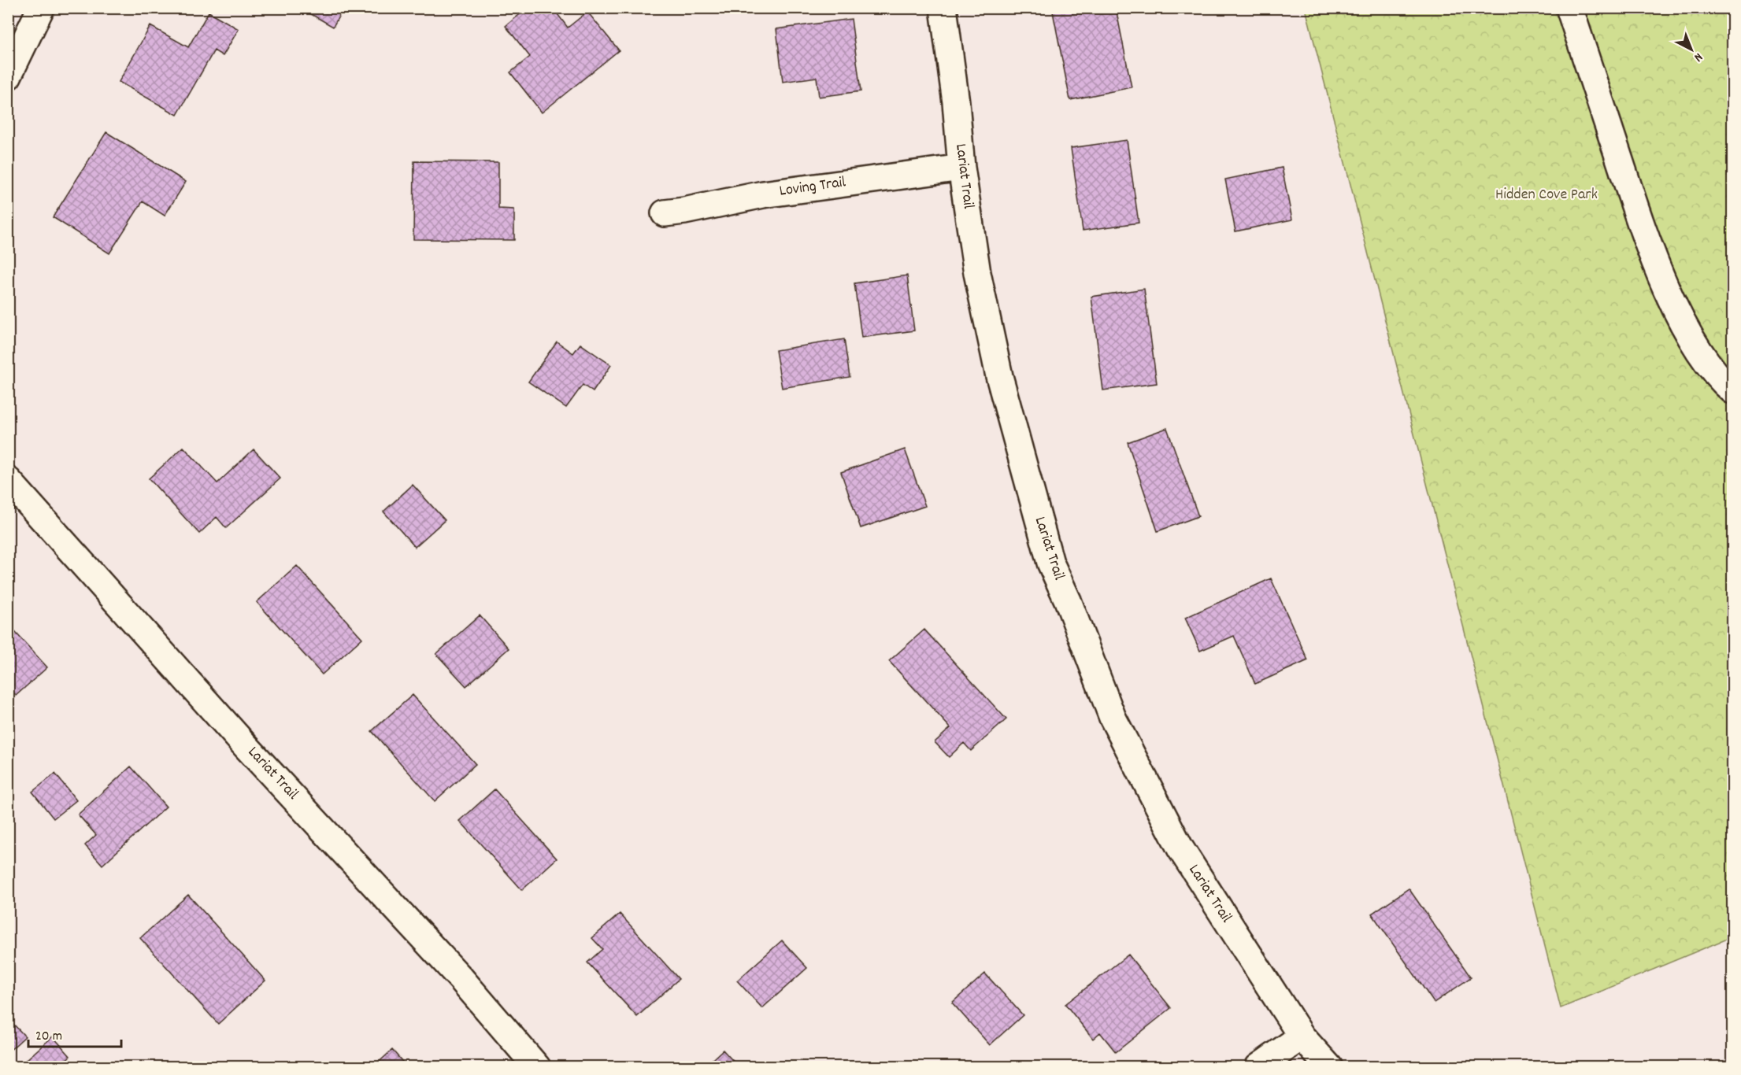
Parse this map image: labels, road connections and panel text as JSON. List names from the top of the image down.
{
  "streets": {
    "street": ["Lariat Trail", "Loving Trail"]
  },
  "crossings": [
    ["Lariat Trail", "Loving Trail"]
  ],
  "parks": ["Hidden Cove Park"],
  "scale_bar": "20 m",
  "north": "bottom right"
}
